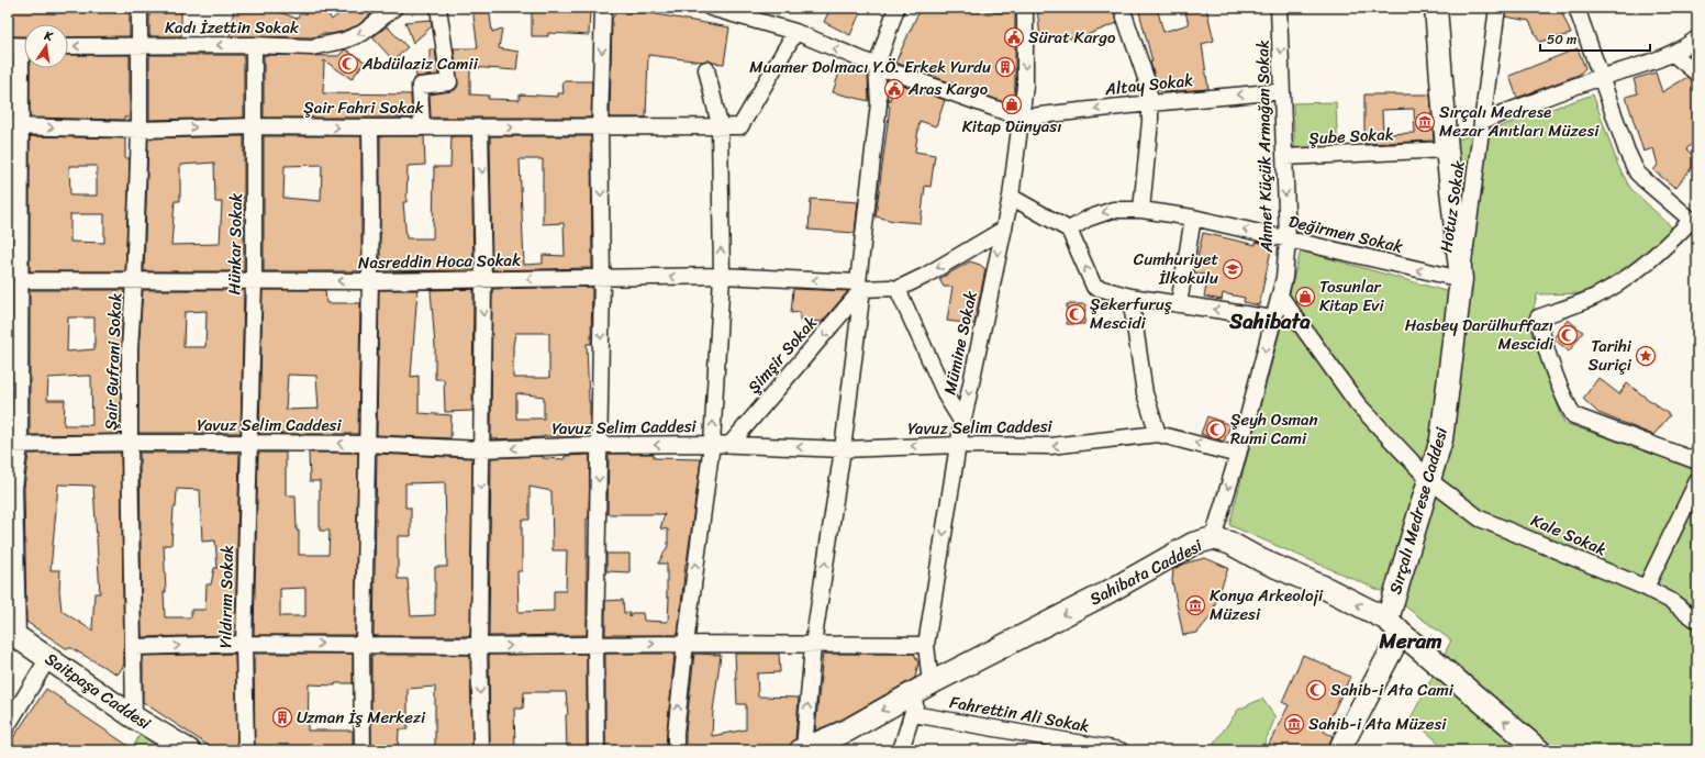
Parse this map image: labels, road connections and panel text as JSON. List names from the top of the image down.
{
  "streets": {
    "street": [
      "Kadı İzettin Sokak",
      "Altay Sokak",
      "Şair Fahri Sokak",
      "Şube Sokak",
      "Ahmet Küçük Armağan Sokak",
      "Hotuz Sokak",
      "Değirmen Sokak",
      "Hünkar Sokak",
      "Nasreddin Hoca Sokak",
      "Mümine Sokak",
      "Şimşir Sokak",
      "Şair Gufrani Sokak",
      "Yavuz Selim Caddesi",
      "Sırçalı Medrese Caddesi",
      "Kale Sokak",
      "Sahibata Caddesi",
      "Yıldırım Sokak",
      "Saitpaşa Caddesi",
      "Fahrettin Ali Sokak"
    ]
  },
  "crossings": [
    ["Kadı İzettin Sokak", "Hünkar Sokak"],
    ["Kadı İzettin Sokak", "Şair Gufrani Sokak"],
    ["Altay Sokak", "Ahmet Küçük Armağan Sokak"],
    ["Altay Sokak", "Mümine Sokak"],
    ["Şair Fahri Sokak", "Hünkar Sokak"],
    ["Şair Fahri Sokak", "Şair Gufrani Sokak"],
    ["Şube Sokak", "Ahmet Küçük Armağan Sokak"],
    ["Şube Sokak", "Sırçalı Medrese Caddesi"],
    ["Ahmet Küçük Armağan Sokak", "Değirmen Sokak"],
    ["Ahmet Küçük Armağan Sokak", "Yavuz Selim Caddesi"],
    ["Ahmet Küçük Armağan Sokak", "Kale Sokak"],
    ["Ahmet Küçük Armağan Sokak", "Sahibata Caddesi"],
    ["Hotuz Sokak", "Değirmen Sokak"],
    ["Hotuz Sokak", "Sırçalı Medrese Caddesi"],
    ["Değirmen Sokak", "Sırçalı Medrese Caddesi"],
    ["Hünkar Sokak", "Nasreddin Hoca Sokak"],
    ["Hünkar Sokak", "Yavuz Selim Caddesi"],
    ["Hünkar Sokak", "Yıldırım Sokak"],
    ["Nasreddin Hoca Sokak", "Şimşir Sokak"],
    ["Nasreddin Hoca Sokak", "Şair Gufrani Sokak"],
    ["Mümine Sokak", "Yavuz Selim Caddesi"],
    ["Mümine Sokak", "Sahibata Caddesi"],
    ["Mümine Sokak", "Fahrettin Ali Sokak"],
    ["Şimşir Sokak", "Yavuz Selim Caddesi"],
    ["Şair Gufrani Sokak", "Yavuz Selim Caddesi"],
    ["Şair Gufrani Sokak", "Saitpaşa Caddesi"],
    ["Yavuz Selim Caddesi", "Yıldırım Sokak"],
    ["Sırçalı Medrese Caddesi", "Kale Sokak"],
    ["Sırçalı Medrese Caddesi", "Sahibata Caddesi"]
  ],
  "one_way": [
    "Kadı İzettin Sokak",
    "Altay Sokak",
    "Şair Fahri Sokak",
    "Nasreddin Hoca Sokak",
    "Şimşir Sokak",
    "Yavuz Selim Caddesi",
    "Sahibata Caddesi"
  ],
  "districts": ["Sahibata", "Meram"],
  "places": {
    "public building": ["Sürat Kargo", "Aras Kargo"],
    "mosque": [
      "Abdülaziz Camii",
      "Şekerfuruş Mescidi",
      "Hasbey Darülhuffazı Mescidi",
      "Şeyh Osman Rumi Cami",
      "Sahib-i Ata Cami"
    ],
    "building": ["Muamer Dolmacı Y.Ö. Erkek Yurdu", "Uzman İş Merkezi"],
    "shop": ["Kitap Dünyası", "Tosunlar Kitap Evi"],
    "museum": ["Sırçalı Medrese Mezar Anıtları Müzesi", "Konya Arkeoloji Müzesi", "Sahib-i Ata Müzesi"],
    "school or university": ["Cumhuriyet İlkokulu"],
    "place": ["Tarihi Suriçi"]
  },
  "scale_bar": "50 m",
  "north": "top"
}
